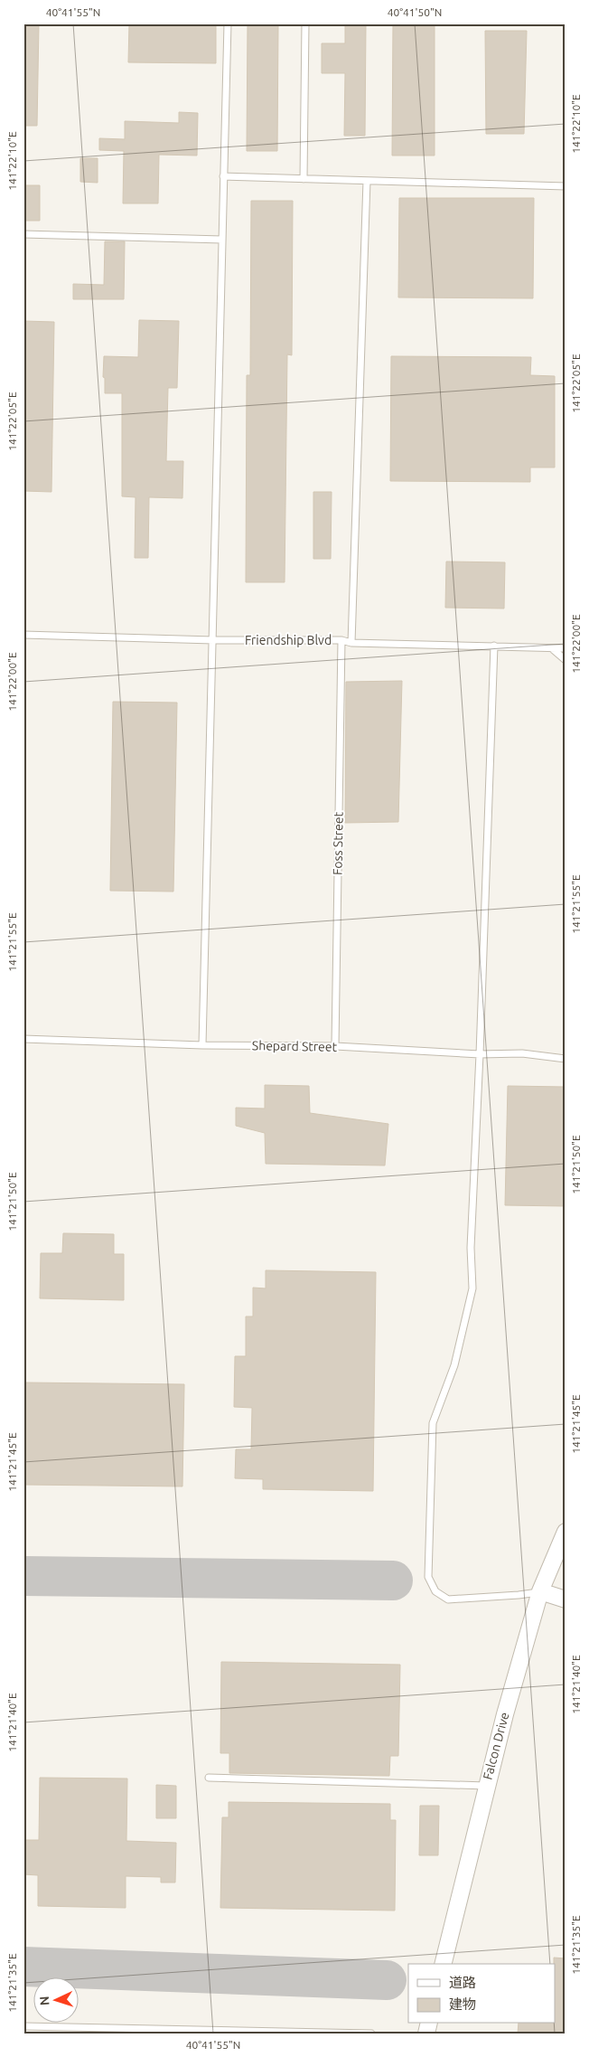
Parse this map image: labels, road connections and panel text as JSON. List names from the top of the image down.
{
  "streets": {
    "street": ["Falcon Drive"],
    "lane": ["Friendship Blvd", "Foss Street", "Shepard Street"]
  },
  "crossings": [
    ["Friendship Blvd", "Foss Street"],
    ["Foss Street", "Shepard Street"]
  ],
  "legend": ["道路", "建物"],
  "north": "left",
  "coordinates": [
    "40°41'55\"N",
    "40°41'50\"N",
    "141°22'10\"E",
    "141°22'05\"E",
    "141°22'00\"E",
    "141°21'55\"E",
    "141°21'50\"E",
    "141°21'45\"E",
    "141°21'40\"E",
    "141°21'35\"E"
  ]
}
